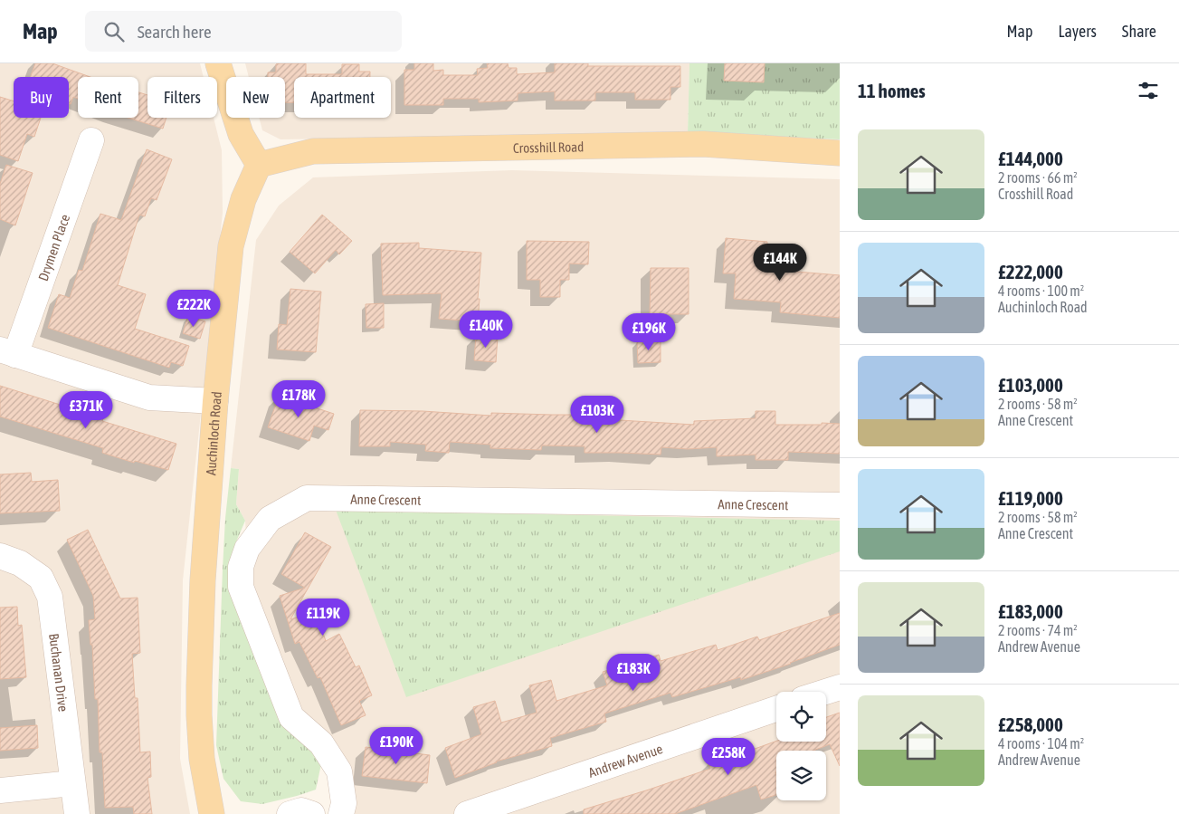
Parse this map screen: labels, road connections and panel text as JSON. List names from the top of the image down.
{
  "streets": {
    "main road": ["Crosshill Road", "Auchinloch Road"],
    "street": [
      "Drymen Place",
      "Anne Crescent",
      "Buchanan Drive",
      "Andrew Avenue"
    ]
  },
  "crossings": [
    ["Crosshill Road", "Auchinloch Road"]
  ],
  "page": {
    "header": "Map",
    "search": "Search here",
    "nav": ["Map", "Layers", "Share"],
    "heading": "11 homes",
    "chip": [
      "Buy",
      "Rent",
      "Filters",
      "New",
      "Apartment"
    ],
    "list": [
      {
        "name": "£144,000",
        "note": "2 rooms · 66 m² · Crosshill Road"
      },
      {
        "name": "£222,000",
        "note": "4 rooms · 100 m² · Auchinloch Road"
      },
      {
        "name": "£103,000",
        "note": "2 rooms · 58 m² · Anne Crescent"
      },
      {
        "name": "£119,000",
        "note": "2 rooms · 58 m² · Anne Crescent"
      },
      {
        "name": "£183,000",
        "note": "2 rooms · 74 m² · Andrew Avenue"
      },
      {
        "name": "£258,000",
        "note": "4 rooms · 104 m² · Andrew Avenue"
      }
    ],
    "price": [
      "£144K",
      "£222K",
      "£140K",
      "£196K",
      "£178K",
      "£371K",
      "£103K",
      "£119K",
      "£183K",
      "£190K",
      "£258K"
    ]
  }
}
